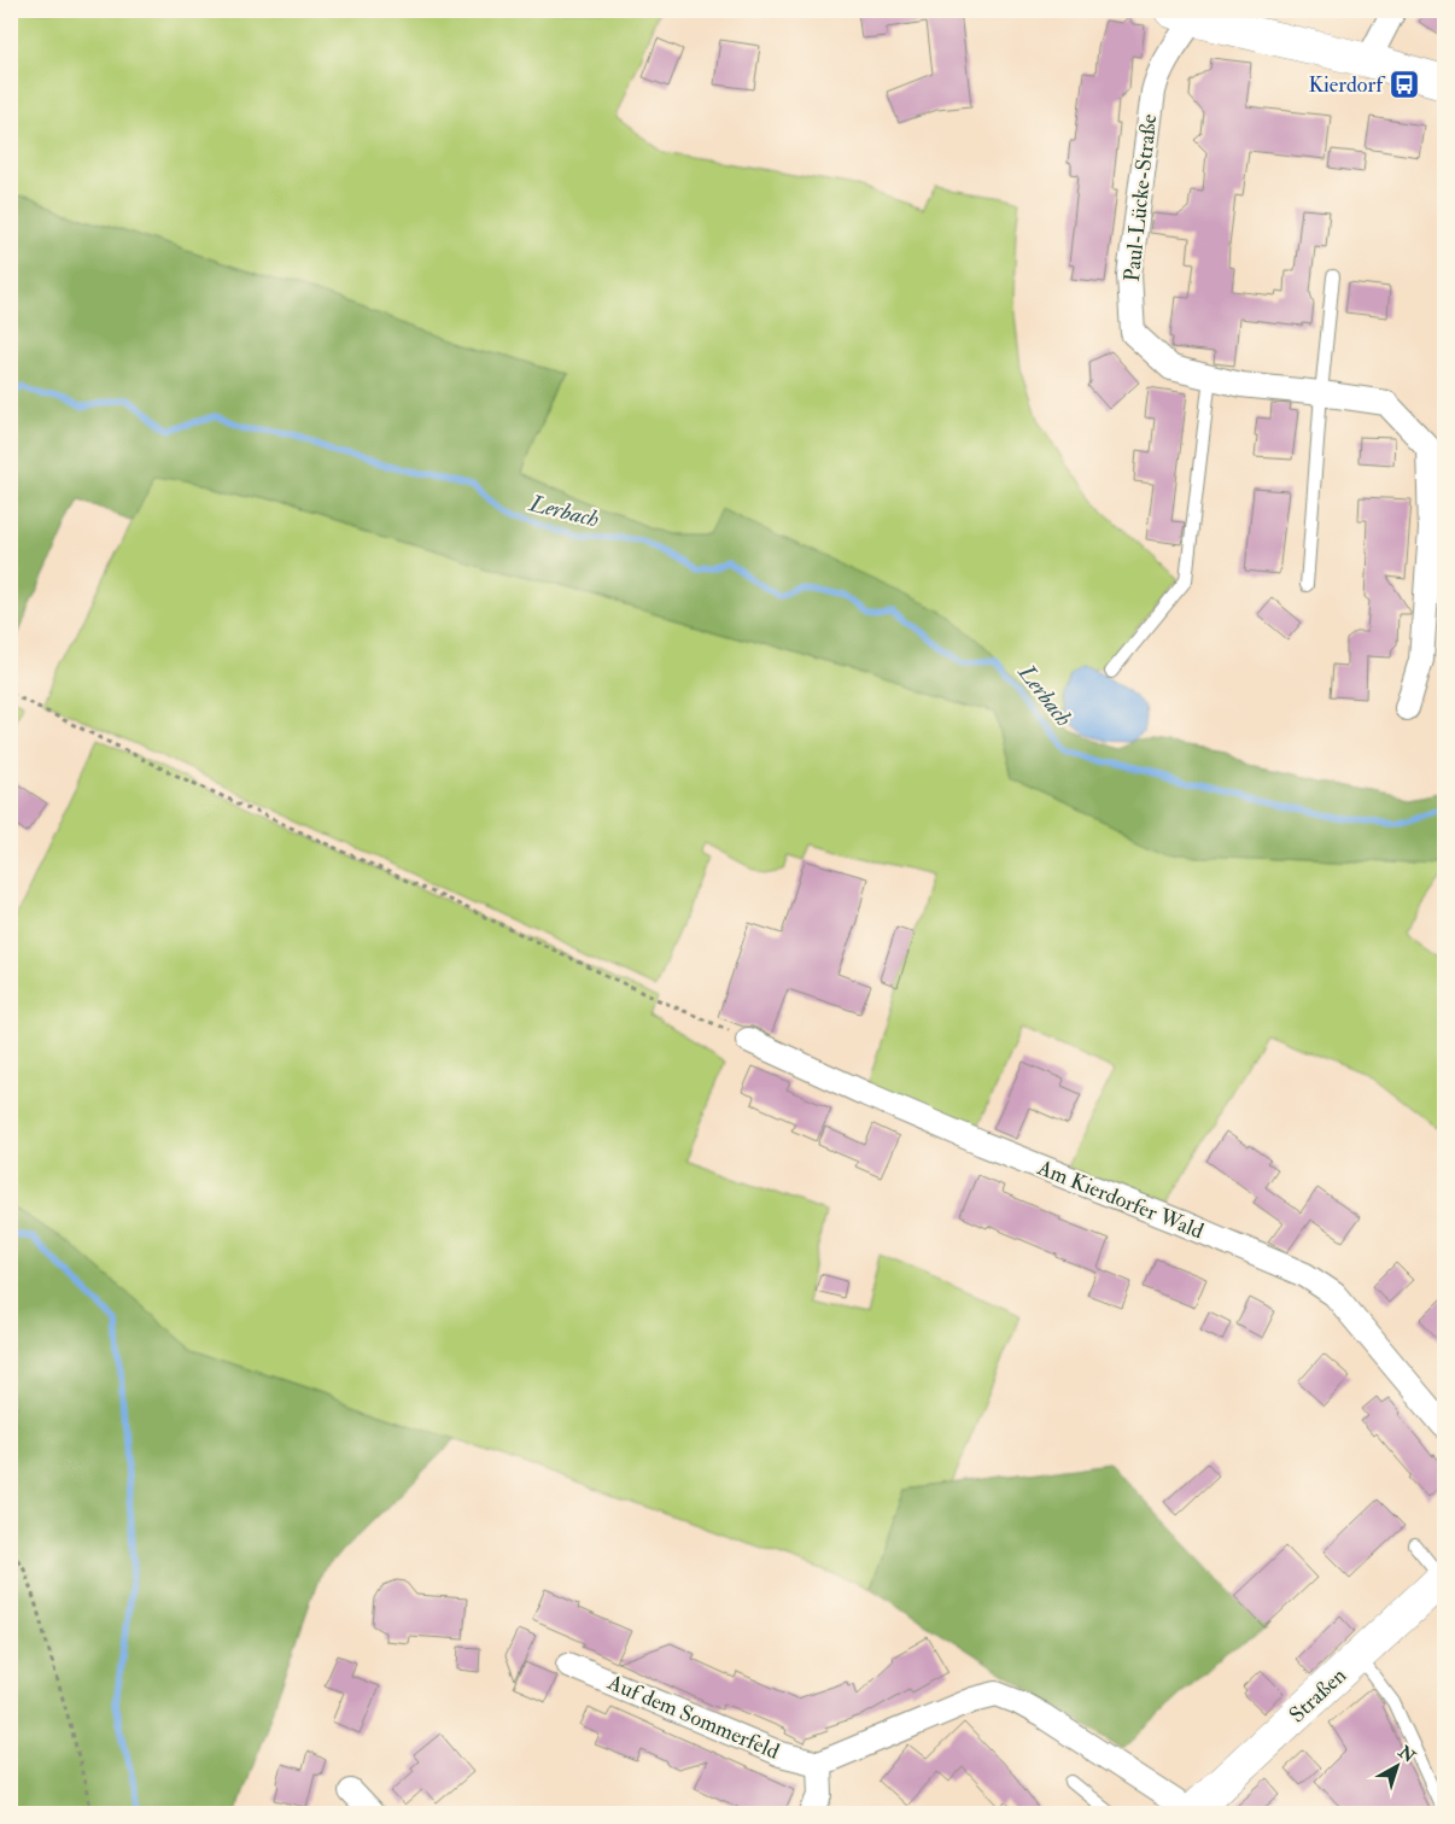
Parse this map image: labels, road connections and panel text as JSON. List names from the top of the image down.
{
  "streets": {
    "main road": ["Straßen"],
    "street": ["Paul-Lücke-Straße", "Am Kierdorfer Wald", "Auf dem Sommerfeld"]
  },
  "water": ["Lerbach"],
  "places": {
    "bus stop": ["Kierdorf"]
  },
  "north": "top right"
}
